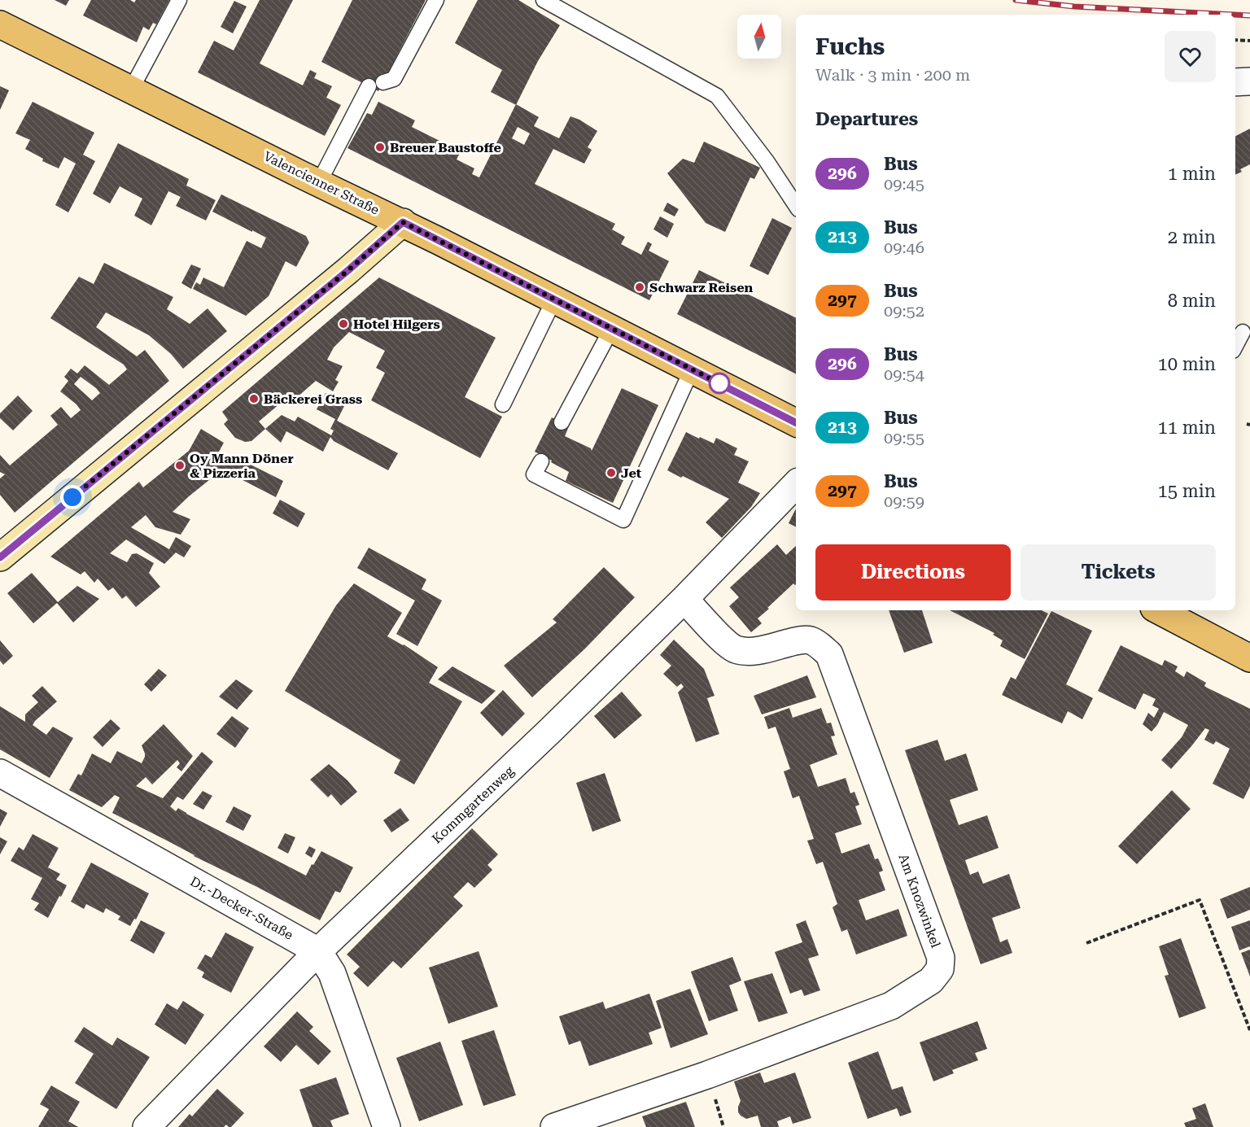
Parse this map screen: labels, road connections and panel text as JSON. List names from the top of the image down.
{
  "streets": {
    "main road": ["Valencienner Straße"],
    "street": ["Kommgartenweg", "Am Knozwinkel", "Dr.-Decker-Straße"]
  },
  "crossings": [
    ["Kommgartenweg", "Am Knozwinkel"],
    ["Kommgartenweg", "Dr.-Decker-Straße"]
  ],
  "places": [
    "Breuer Baustoffe",
    "Schwarz Reisen",
    "Hotel Hilgers",
    "Bäckerei Grass",
    "Oy Mann Döner & Pizzeria",
    "Jet"
  ],
  "lines": ["bus line 296"],
  "north": "top",
  "page": {
    "heading": [
      ["Fuchs", "Walk · 3 min · 200 m"],
      "Departures"
    ],
    "list": [
      {
        "mark": "296",
        "name": "Bus",
        "note": "09:45",
        "value": "1 min"
      },
      {
        "mark": "213",
        "name": "Bus",
        "note": "09:46",
        "value": "2 min"
      },
      {
        "mark": "297",
        "name": "Bus",
        "note": "09:52",
        "value": "8 min"
      },
      {
        "mark": "296",
        "name": "Bus",
        "note": "09:54",
        "value": "10 min"
      },
      {
        "mark": "213",
        "name": "Bus",
        "note": "09:55",
        "value": "11 min"
      },
      {
        "mark": "297",
        "name": "Bus",
        "note": "09:59",
        "value": "15 min"
      }
    ],
    "buttons": ["Directions", "Tickets"]
  }
}
